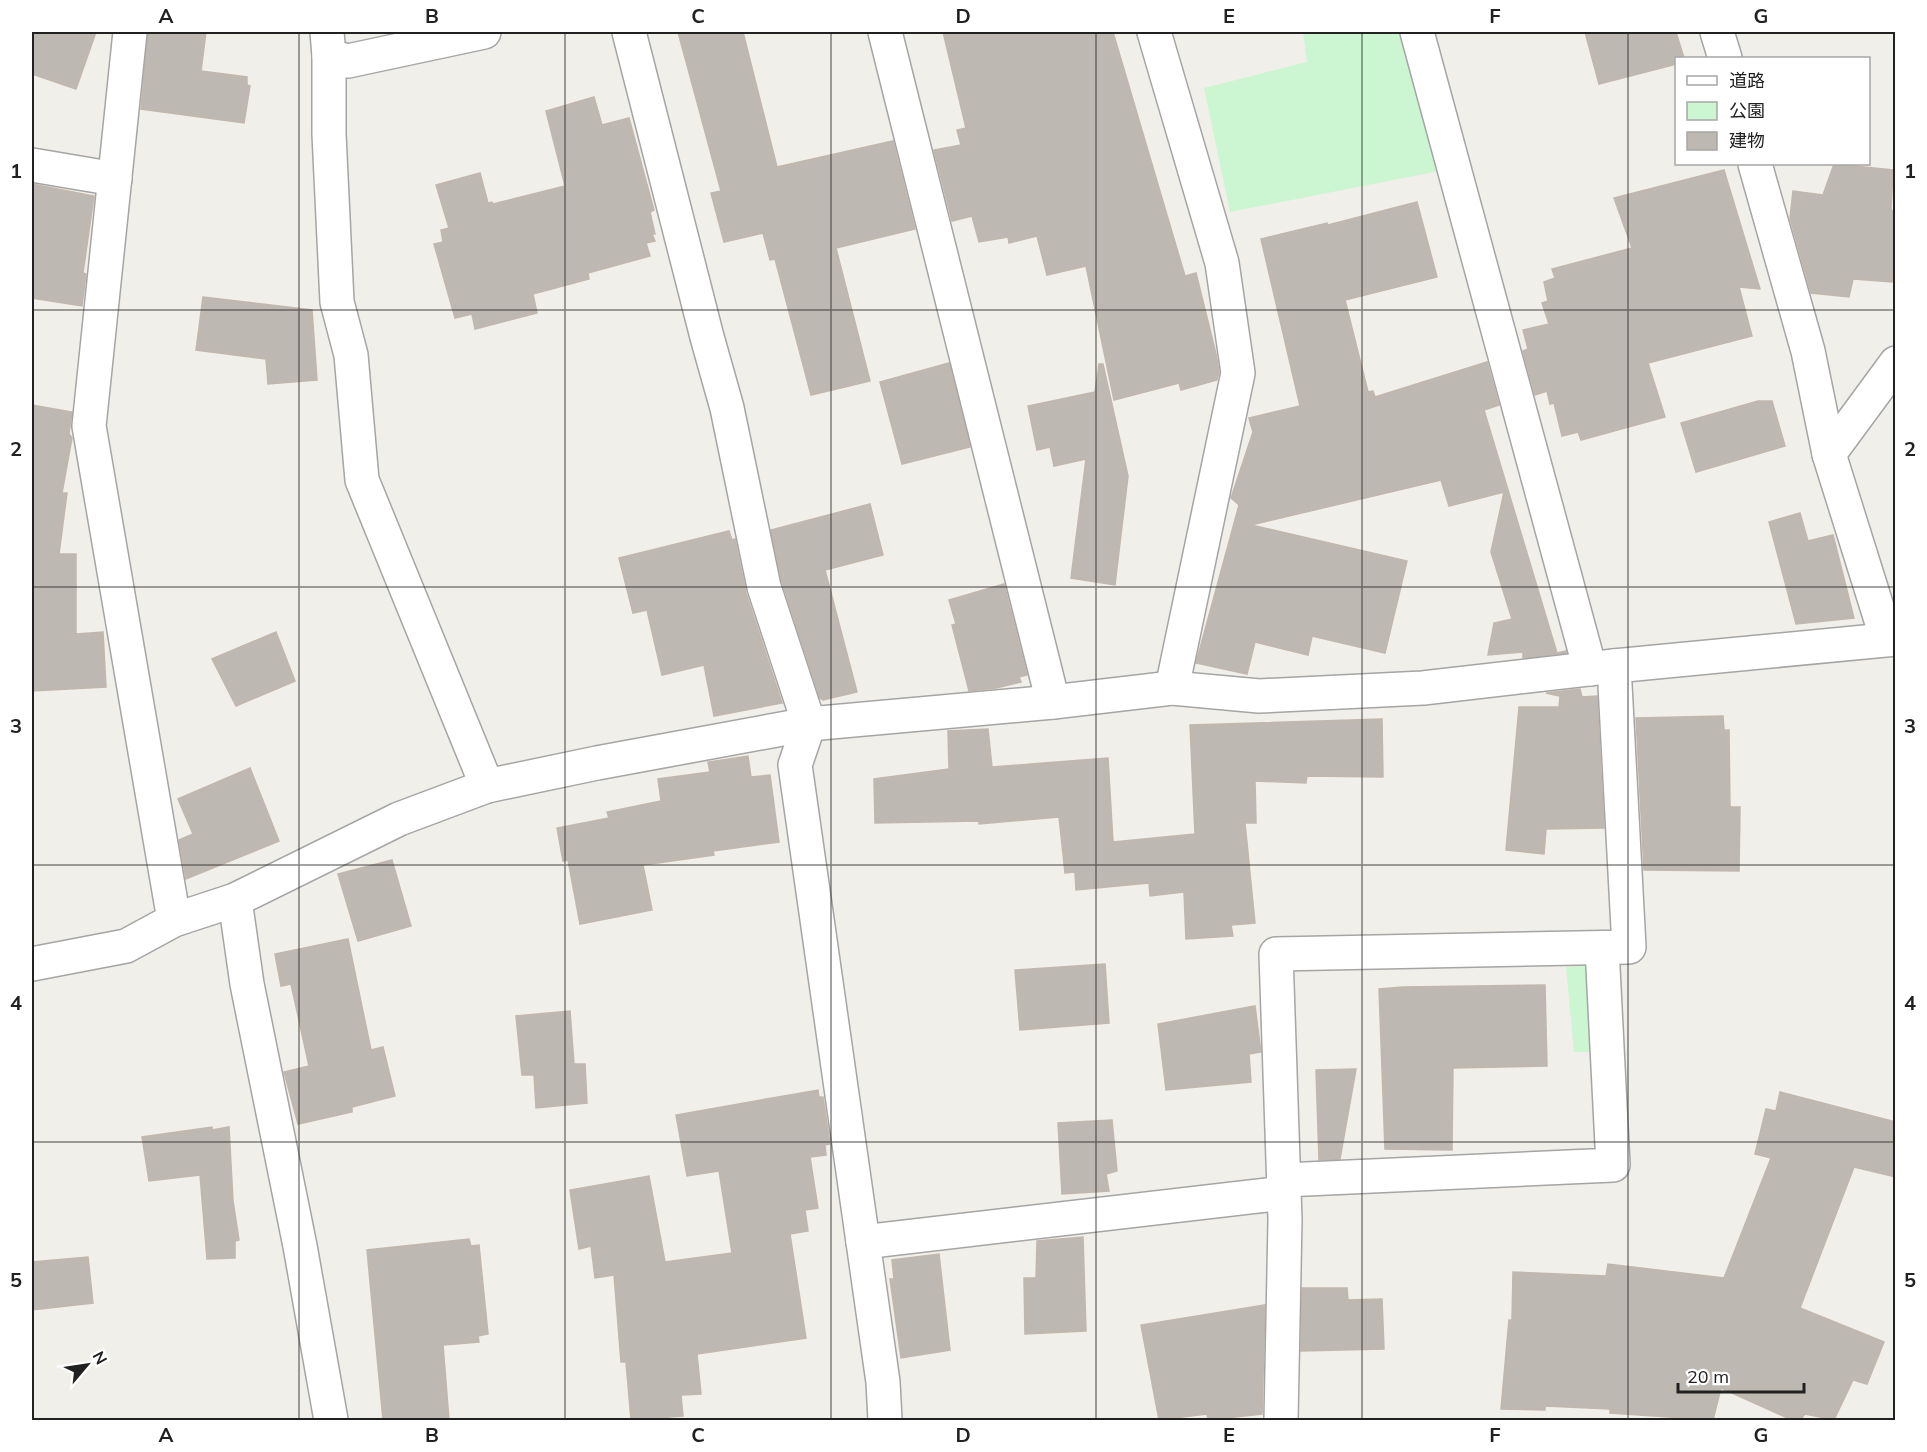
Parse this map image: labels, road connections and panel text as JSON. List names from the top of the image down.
{
  "legend": ["道路", "公園", "建物"],
  "scale_bar": "20 m",
  "north": "top right",
  "grid": {
    "columns": [
      "A",
      "B",
      "C",
      "D",
      "E",
      "F",
      "G"
    ],
    "rows": [
      "1",
      "2",
      "3",
      "4",
      "5"
    ]
  }
}
